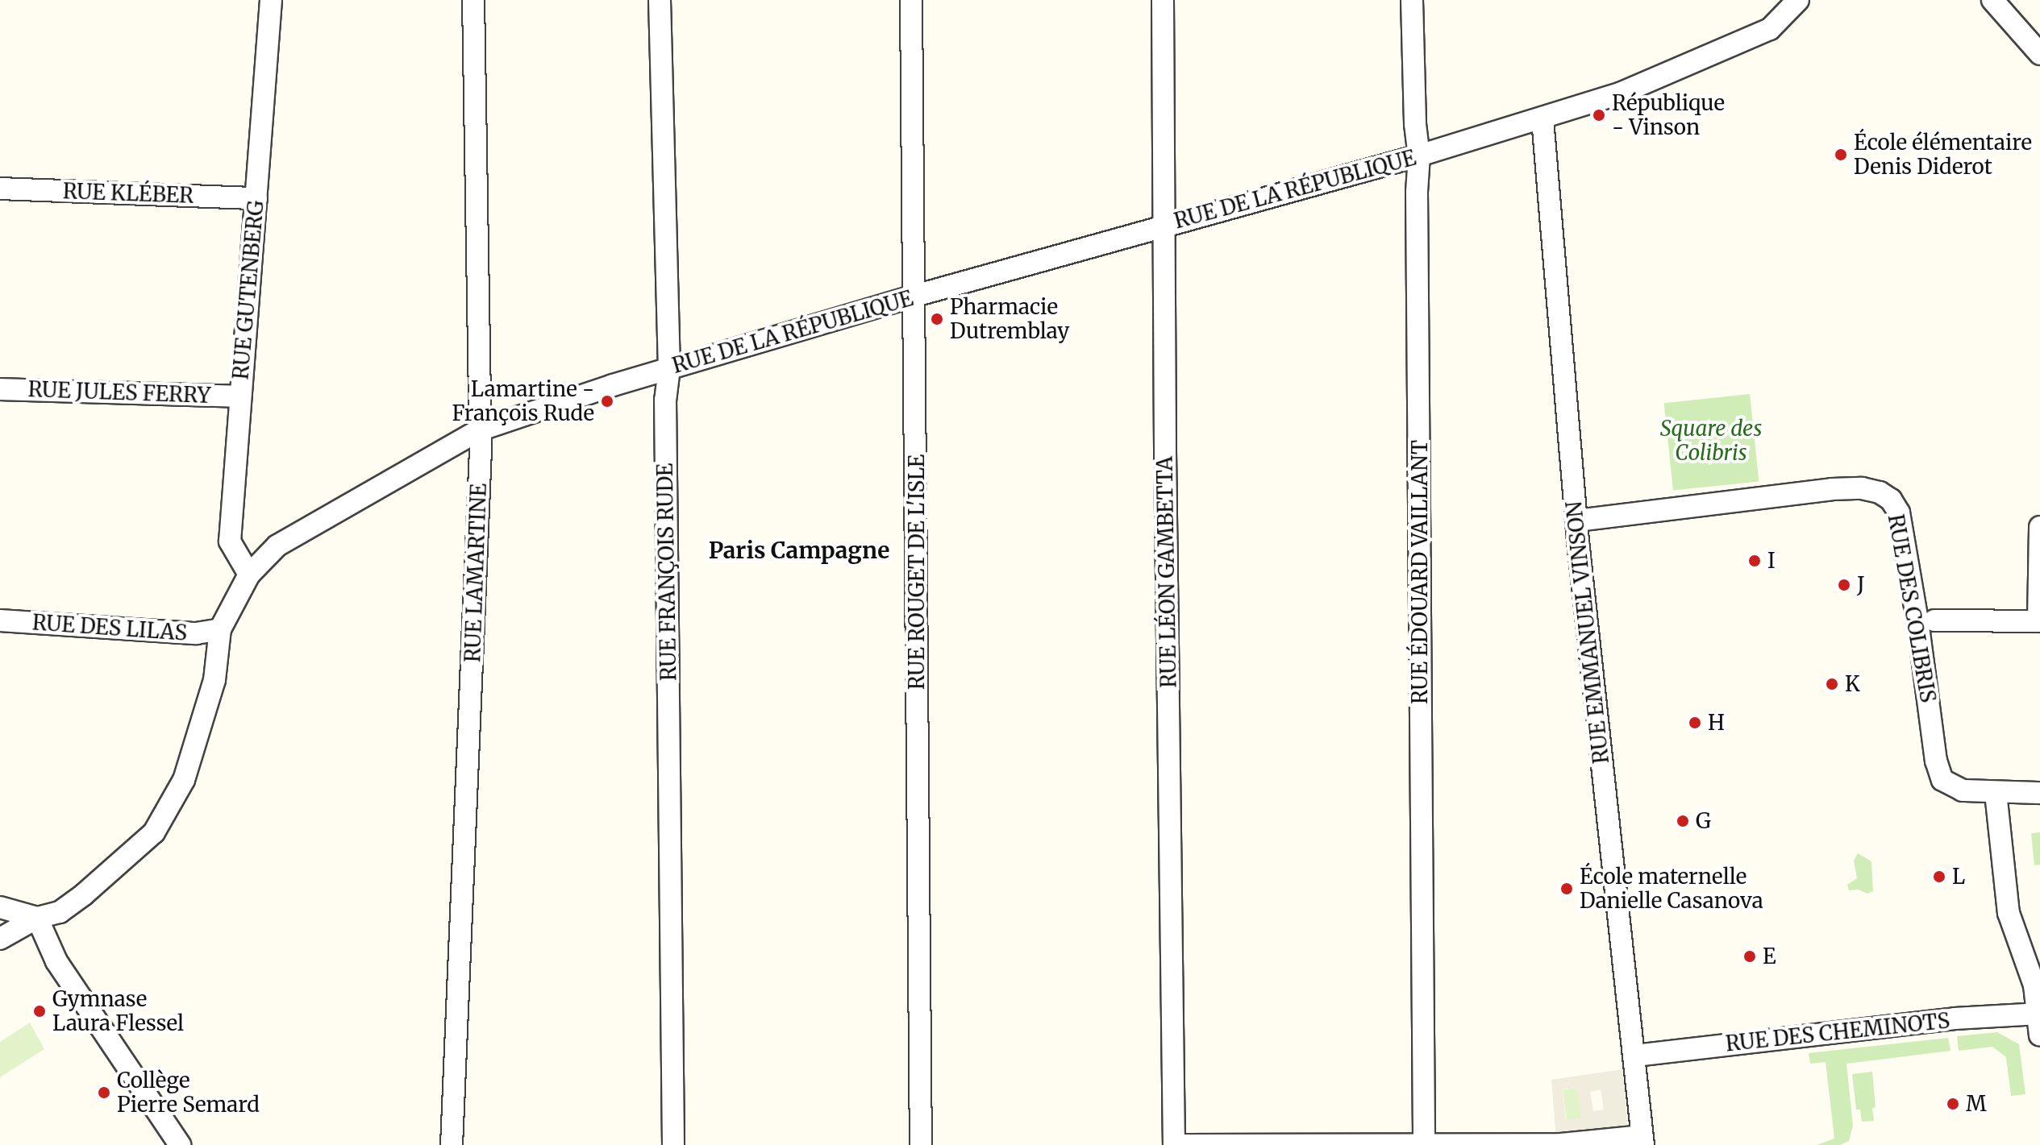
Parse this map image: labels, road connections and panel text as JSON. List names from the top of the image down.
{
  "streets": {
    "street": [
      "RUE DE LA RÉPUBLIQUE",
      "RUE KLÉBER",
      "RUE GUTENBERG",
      "RUE JULES FERRY",
      "RUE FRANÇOIS RUDE",
      "RUE ROUGET DE L'ISLE",
      "RUE LÉON GAMBETTA",
      "RUE ÉDOUARD VAILLANT",
      "RUE LAMARTINE",
      "RUE DES COLIBRIS",
      "RUE DES LILAS",
      "RUE EMMANUEL VINSON",
      "RUE DES CHEMINOTS"
    ]
  },
  "crossings": [
    ["RUE DE LA RÉPUBLIQUE", "RUE GUTENBERG"],
    ["RUE DE LA RÉPUBLIQUE", "RUE FRANÇOIS RUDE"],
    ["RUE DE LA RÉPUBLIQUE", "RUE ROUGET DE L'ISLE"],
    ["RUE DE LA RÉPUBLIQUE", "RUE LÉON GAMBETTA"],
    ["RUE DE LA RÉPUBLIQUE", "RUE ÉDOUARD VAILLANT"],
    ["RUE DE LA RÉPUBLIQUE", "RUE LAMARTINE"],
    ["RUE DE LA RÉPUBLIQUE", "RUE DES LILAS"],
    ["RUE DE LA RÉPUBLIQUE", "RUE EMMANUEL VINSON"],
    ["RUE KLÉBER", "RUE GUTENBERG"],
    ["RUE GUTENBERG", "RUE JULES FERRY"],
    ["RUE DES COLIBRIS", "RUE EMMANUEL VINSON"],
    ["RUE EMMANUEL VINSON", "RUE DES CHEMINOTS"]
  ],
  "districts": ["Paris Campagne"],
  "parks": ["Square des Colibris"],
  "places": [
    "République - Vinson",
    "École élémentaire Denis Diderot",
    "Pharmacie Dutremblay",
    "Lamartine - François Rude",
    "I",
    "J",
    "K",
    "H",
    "G",
    "L",
    "École maternelle Danielle Casanova",
    "E",
    "Gymnase Laura Flessel",
    "Collège Pierre Semard",
    "M"
  ]
}
